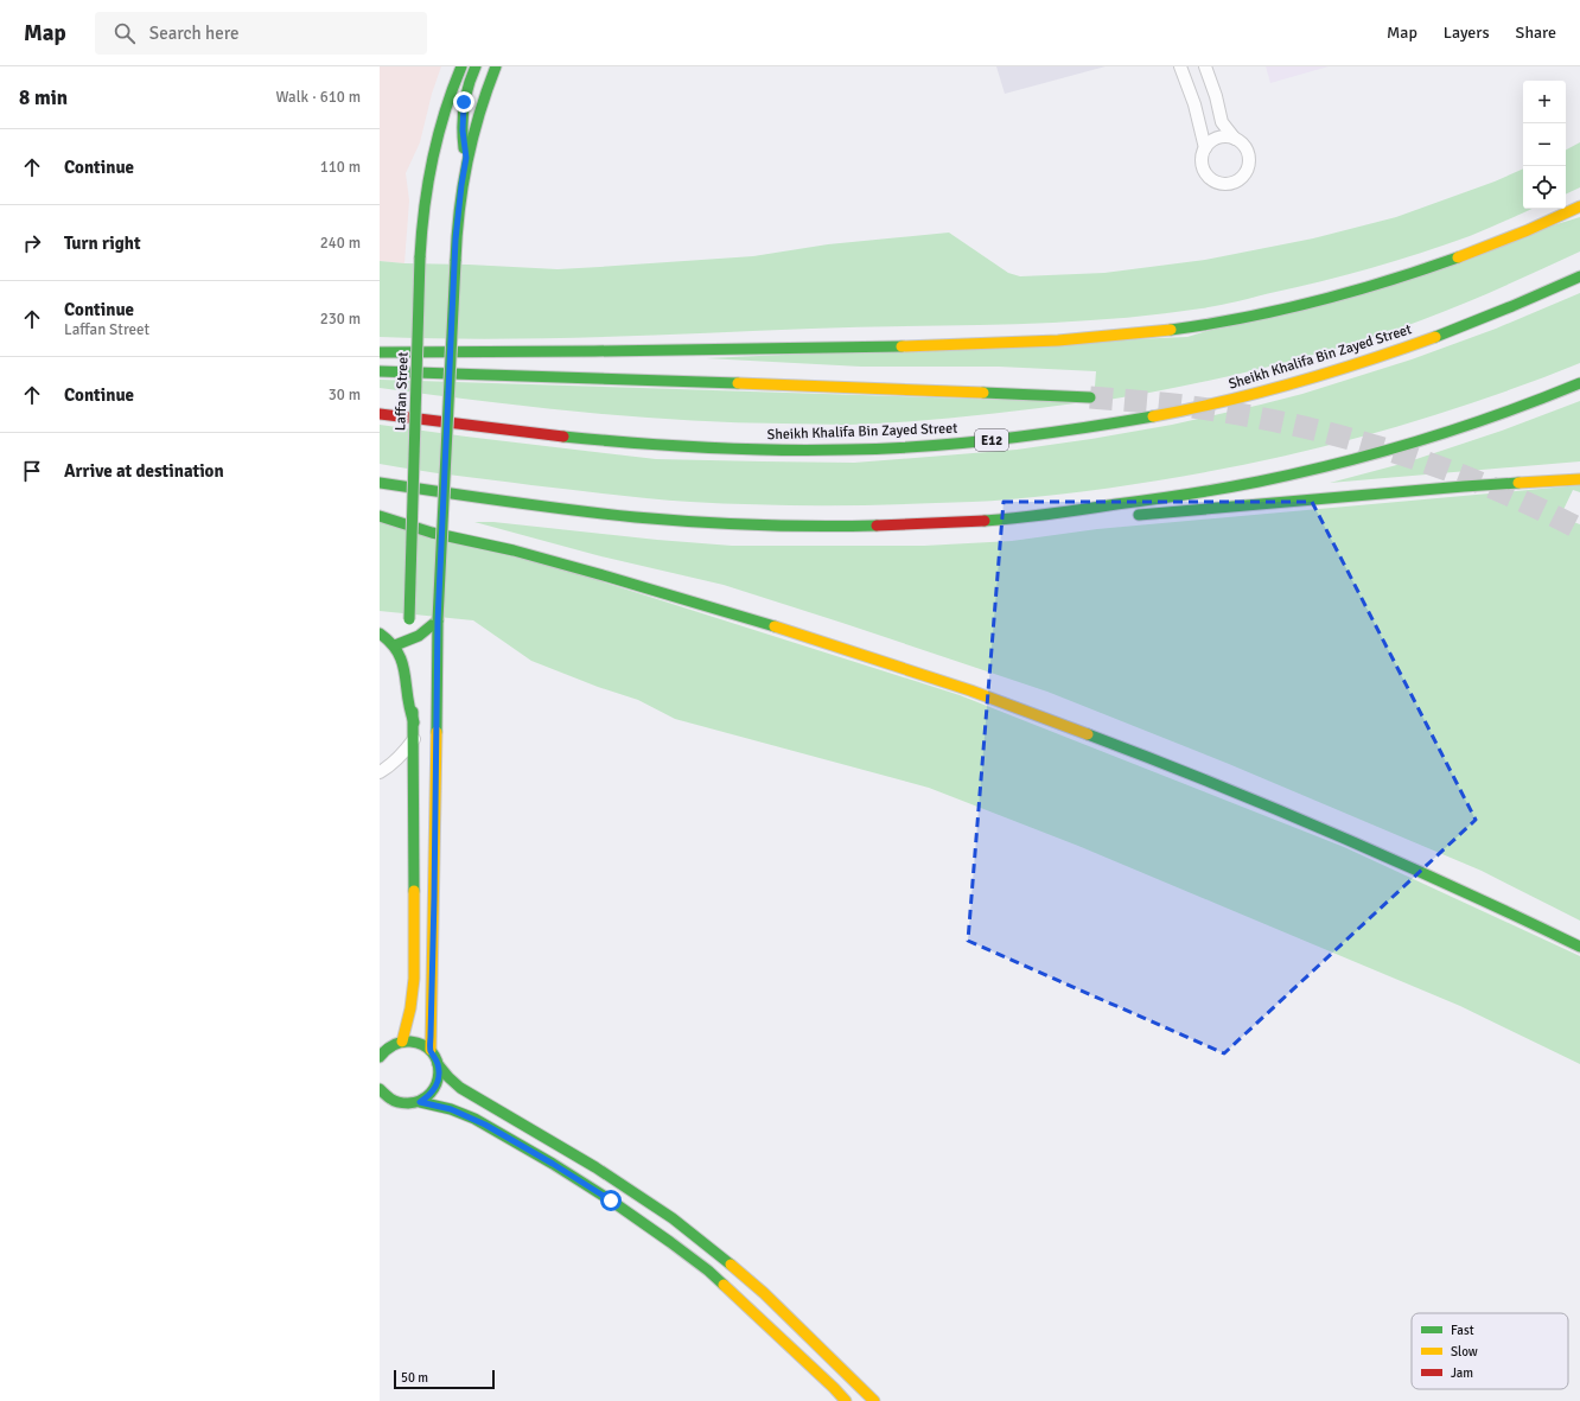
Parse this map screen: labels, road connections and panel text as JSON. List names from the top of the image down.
{
  "streets": {
    "main road": ["Sheikh Khalifa Bin Zayed Street", "Laffan Street", "E12"]
  },
  "legend": ["Fast", "Slow", "Jam"],
  "scale_bar": "50 m",
  "page": {
    "header": "Map",
    "search": "Search here",
    "nav": ["Map", "Layers", "Share"],
    "heading": ["8 min", "Walk · 610 m"],
    "map_buttons": ["+", "−"],
    "list": [
      ["Continue", "110 m"],
      ["Turn right", "240 m"],
      ["Continue", "Laffan Street", "230 m"],
      ["Continue", "30 m"],
      "Arrive at destination"
    ],
    "scale": "50 m"
  }
}
